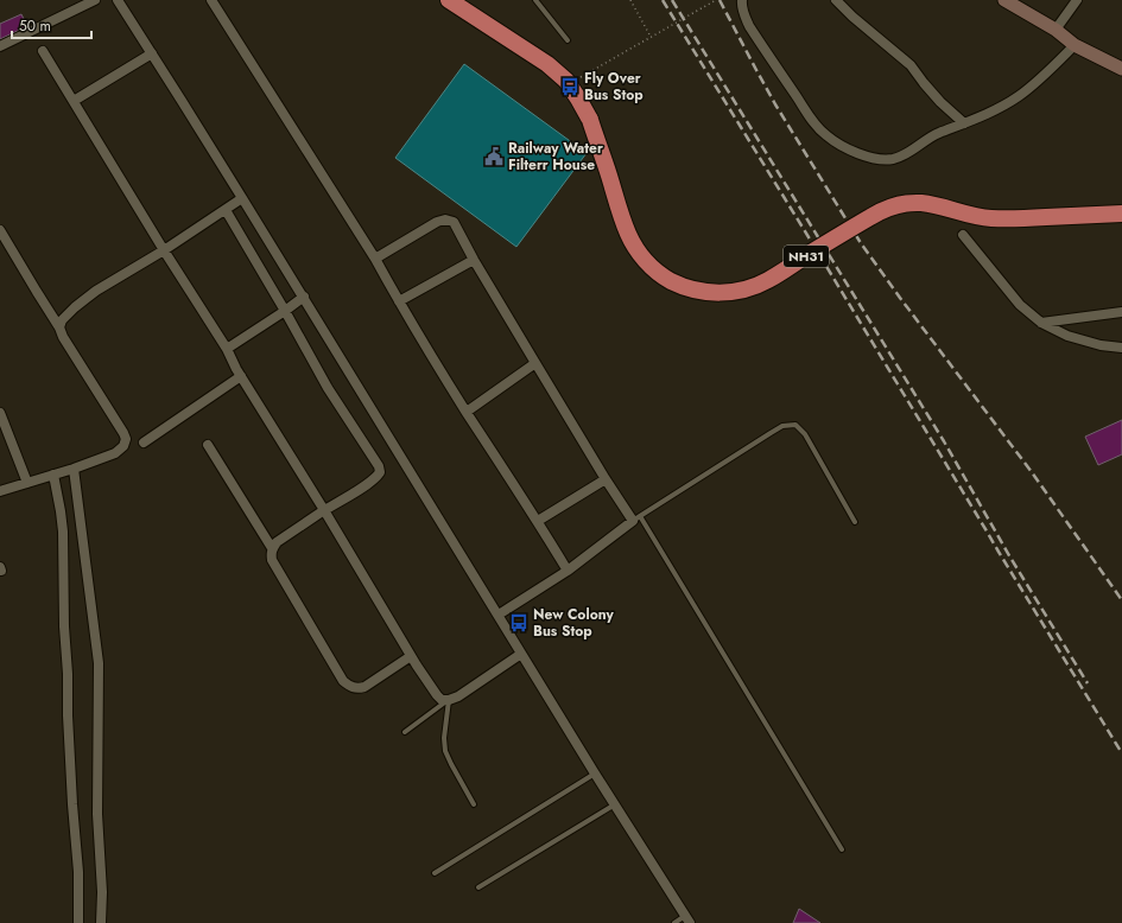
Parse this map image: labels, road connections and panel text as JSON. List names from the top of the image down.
{
  "streets": {
    "highway": ["NH31"]
  },
  "places": {
    "bus stop": ["Fly Over Bus Stop", "New Colony Bus Stop"],
    "public building": ["Railway Water Filterr House"]
  },
  "scale_bar": "50 m"
}
